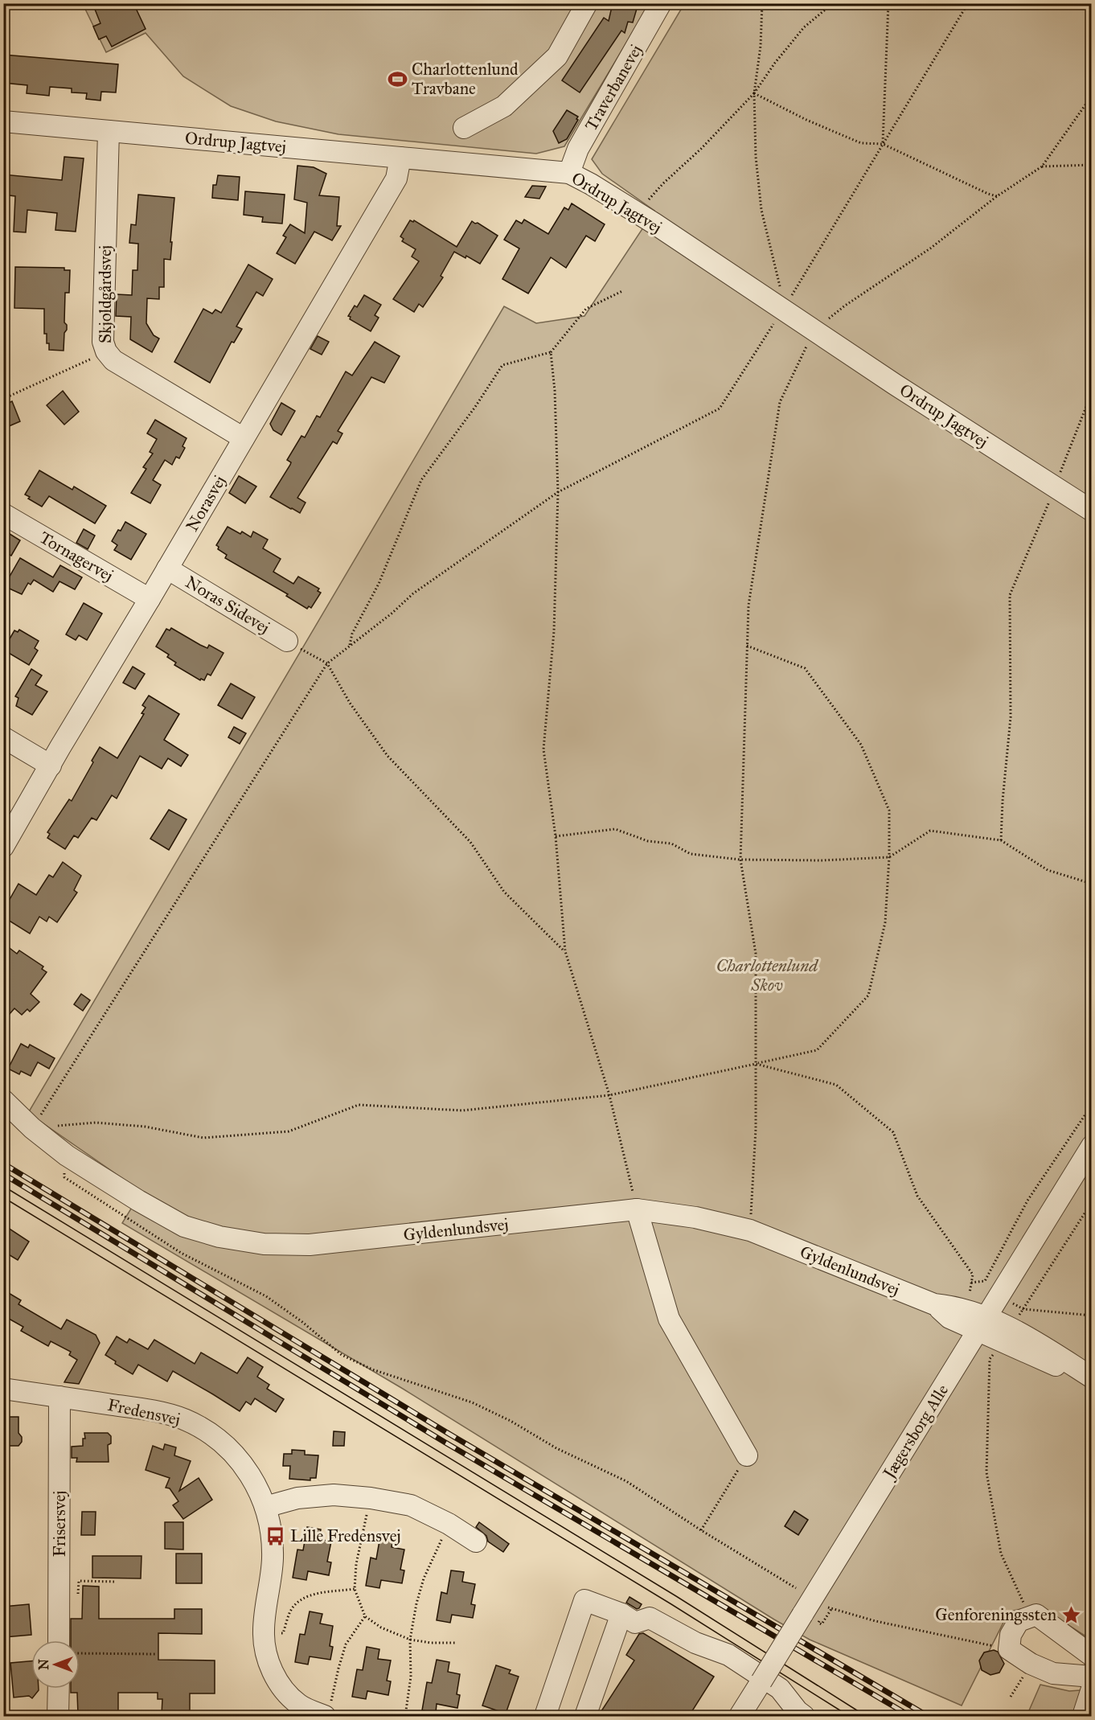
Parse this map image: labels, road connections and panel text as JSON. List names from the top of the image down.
{
  "streets": {
    "street": [
      "Traverbanevej",
      "Ordrup Jagtvej",
      "Skjoldgårdsvej",
      "Norasvej",
      "Tornagervej",
      "Noras Sidevej",
      "Gyldenlundsvej",
      "Fredensvej",
      "Jægersborg Alle",
      "Frisersvej"
    ]
  },
  "crossings": [
    ["Traverbanevej", "Ordrup Jagtvej"],
    ["Ordrup Jagtvej", "Skjoldgårdsvej"],
    ["Ordrup Jagtvej", "Norasvej"],
    ["Skjoldgårdsvej", "Norasvej"],
    ["Norasvej", "Tornagervej"],
    ["Norasvej", "Noras Sidevej"],
    ["Gyldenlundsvej", "Jægersborg Alle"],
    ["Fredensvej", "Frisersvej"]
  ],
  "parks": ["Charlottenlund Skov"],
  "places": {
    "sports": ["Charlottenlund Travbane"],
    "bus stop": ["Lille Fredensvej"],
    "place": ["Genforeningssten"]
  },
  "north": "left"
}
